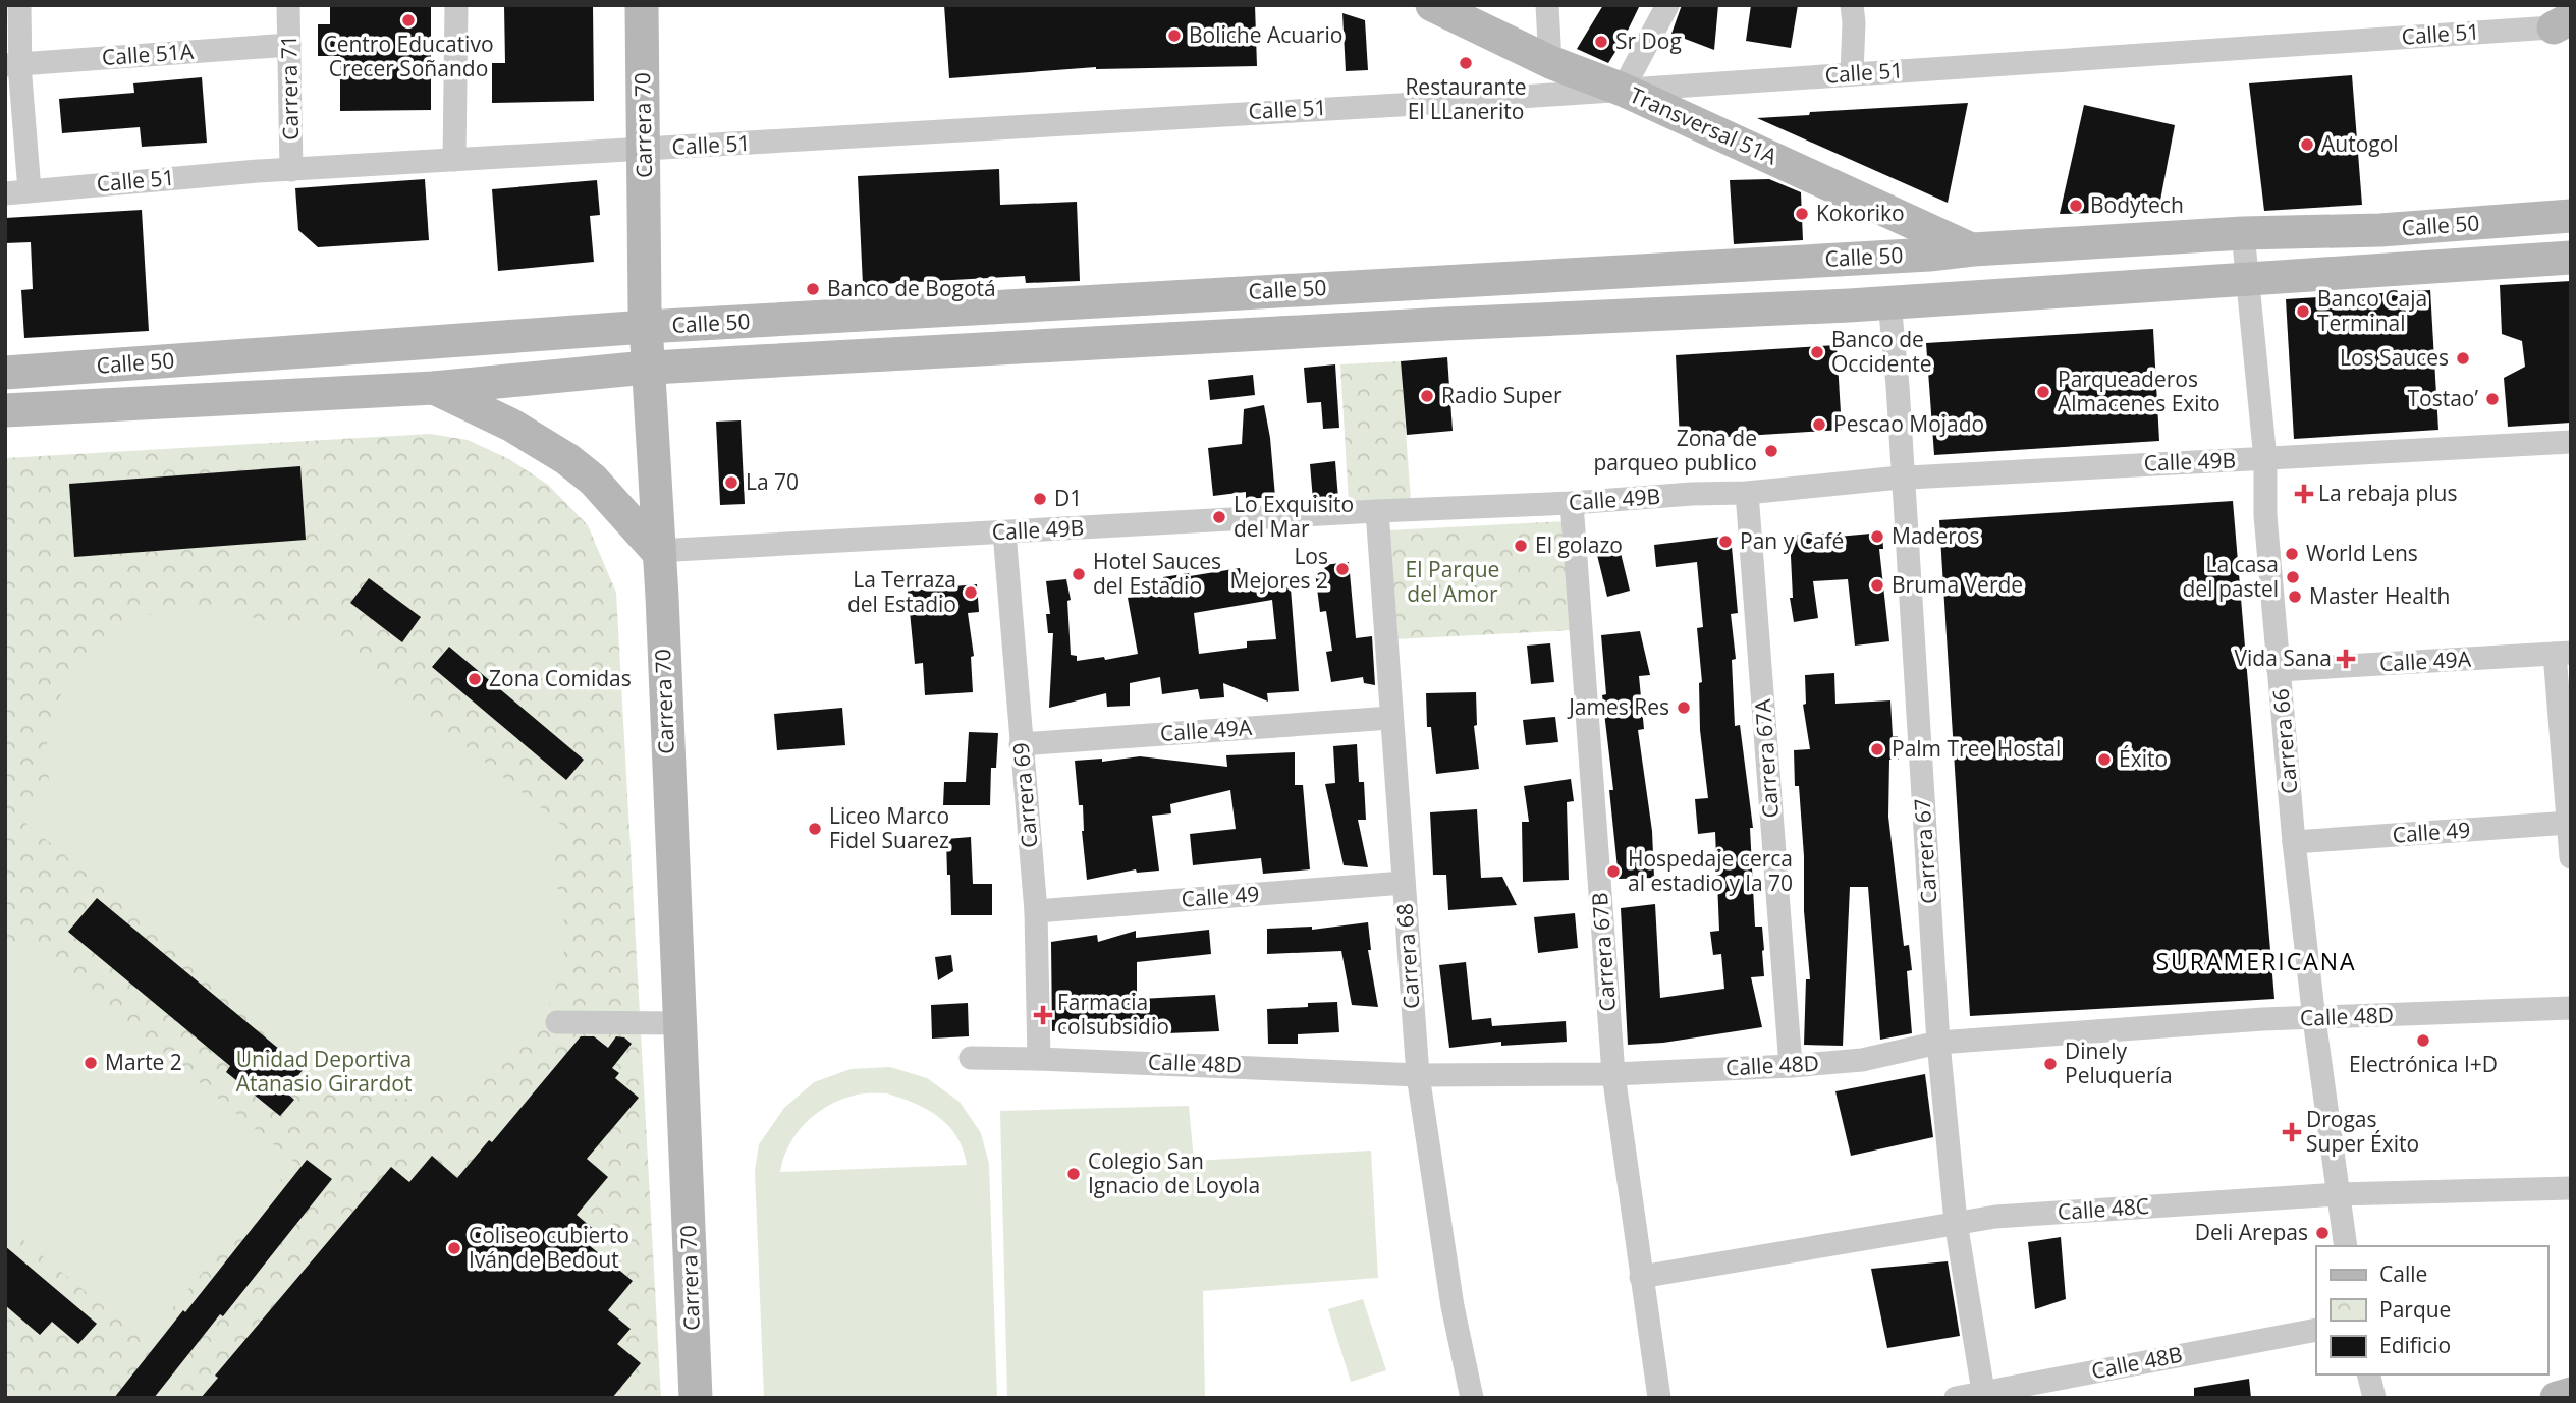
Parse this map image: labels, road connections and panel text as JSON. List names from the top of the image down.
{
  "streets": {
    "main road": ["Carrera 70", "Transversal 51A", "Calle 50"],
    "street": [
      "Calle 51",
      "Calle 51A",
      "Carrera 71",
      "Calle 49B",
      "Calle 49A",
      "Carrera 66",
      "Carrera 67A",
      "Carrera 69",
      "Calle 49",
      "Carrera 67",
      "Carrera 67B",
      "Carrera 68",
      "Calle 48D",
      "Calle 48C",
      "Calle 48B"
    ]
  },
  "crossings": [
    ["Calle 51", "Carrera 71"],
    ["Calle 51", "Carrera 70"],
    ["Calle 51", "Transversal 51A"],
    ["Calle 51A", "Carrera 71"],
    ["Carrera 70", "Calle 50"],
    ["Carrera 70", "Calle 49B"],
    ["Transversal 51A", "Calle 50"],
    ["Calle 50", "Carrera 66"],
    ["Calle 50", "Carrera 67"],
    ["Calle 49B", "Carrera 66"],
    ["Calle 49B", "Carrera 67A"],
    ["Calle 49B", "Carrera 69"],
    ["Calle 49B", "Carrera 67"],
    ["Calle 49B", "Carrera 67B"],
    ["Calle 49B", "Carrera 68"],
    ["Calle 49A", "Carrera 66"],
    ["Calle 49A", "Carrera 69"],
    ["Calle 49A", "Carrera 68"],
    ["Carrera 66", "Calle 49"],
    ["Carrera 66", "Calle 48D"],
    ["Carrera 66", "Calle 48C"],
    ["Carrera 67A", "Calle 48D"],
    ["Carrera 69", "Calle 49"],
    ["Carrera 69", "Calle 48D"],
    ["Calle 49", "Carrera 68"],
    ["Carrera 67", "Calle 48D"],
    ["Carrera 67", "Calle 48C"],
    ["Carrera 67", "Calle 48B"],
    ["Carrera 67B", "Calle 48D"],
    ["Carrera 67B", "Calle 48C"],
    ["Carrera 68", "Calle 48D"]
  ],
  "districts": ["SURAMERICANA"],
  "parks": ["El Parque del Amor", "Unidad Deportiva Atanasio Girardot"],
  "places": {
    "other": [
      "Centro Educativo Crecer Soñando",
      "Boliche Acuario",
      "Sr Dog",
      "Restaurante El LLanerito",
      "Autogol",
      "Bodytech",
      "Kokoriko",
      "Banco de Bogotá",
      "Banco Caja Terminal",
      "Banco de Occidente",
      "Los Sauces",
      "Parqueaderos Almacenes Exito",
      "Radio Super",
      "Tostao’",
      "Pescao Mojado",
      "Zona de parqueo publico",
      "La 70",
      "D1",
      "Lo Exquisito del Mar",
      "Maderos",
      "Pan y Café",
      "El golazo",
      "World Lens",
      "Los Mejores 2",
      "Hotel Sauces del Estadio",
      "La casa del pastel",
      "Bruma Verde",
      "La Terraza del Estadio",
      "Master Health",
      "Zona Comidas",
      "James Res",
      "Palm Tree Hostal",
      "Éxito",
      "Liceo Marco Fidel Suarez",
      "Hospedaje cerca al estadio y la 70",
      "Electrónica I+D",
      "Marte 2",
      "Dinely Peluquería",
      "Colegio San Ignacio de Loyola",
      "Deli Arepas",
      "Coliseo cubierto Iván de Bedout"
    ],
    "health": [
      "La rebaja plus",
      "Vida Sana",
      "Farmacia colsubsidio",
      "Drogas Super Éxito"
    ]
  },
  "legend": ["Calle", "Parque", "Edificio"]
}
